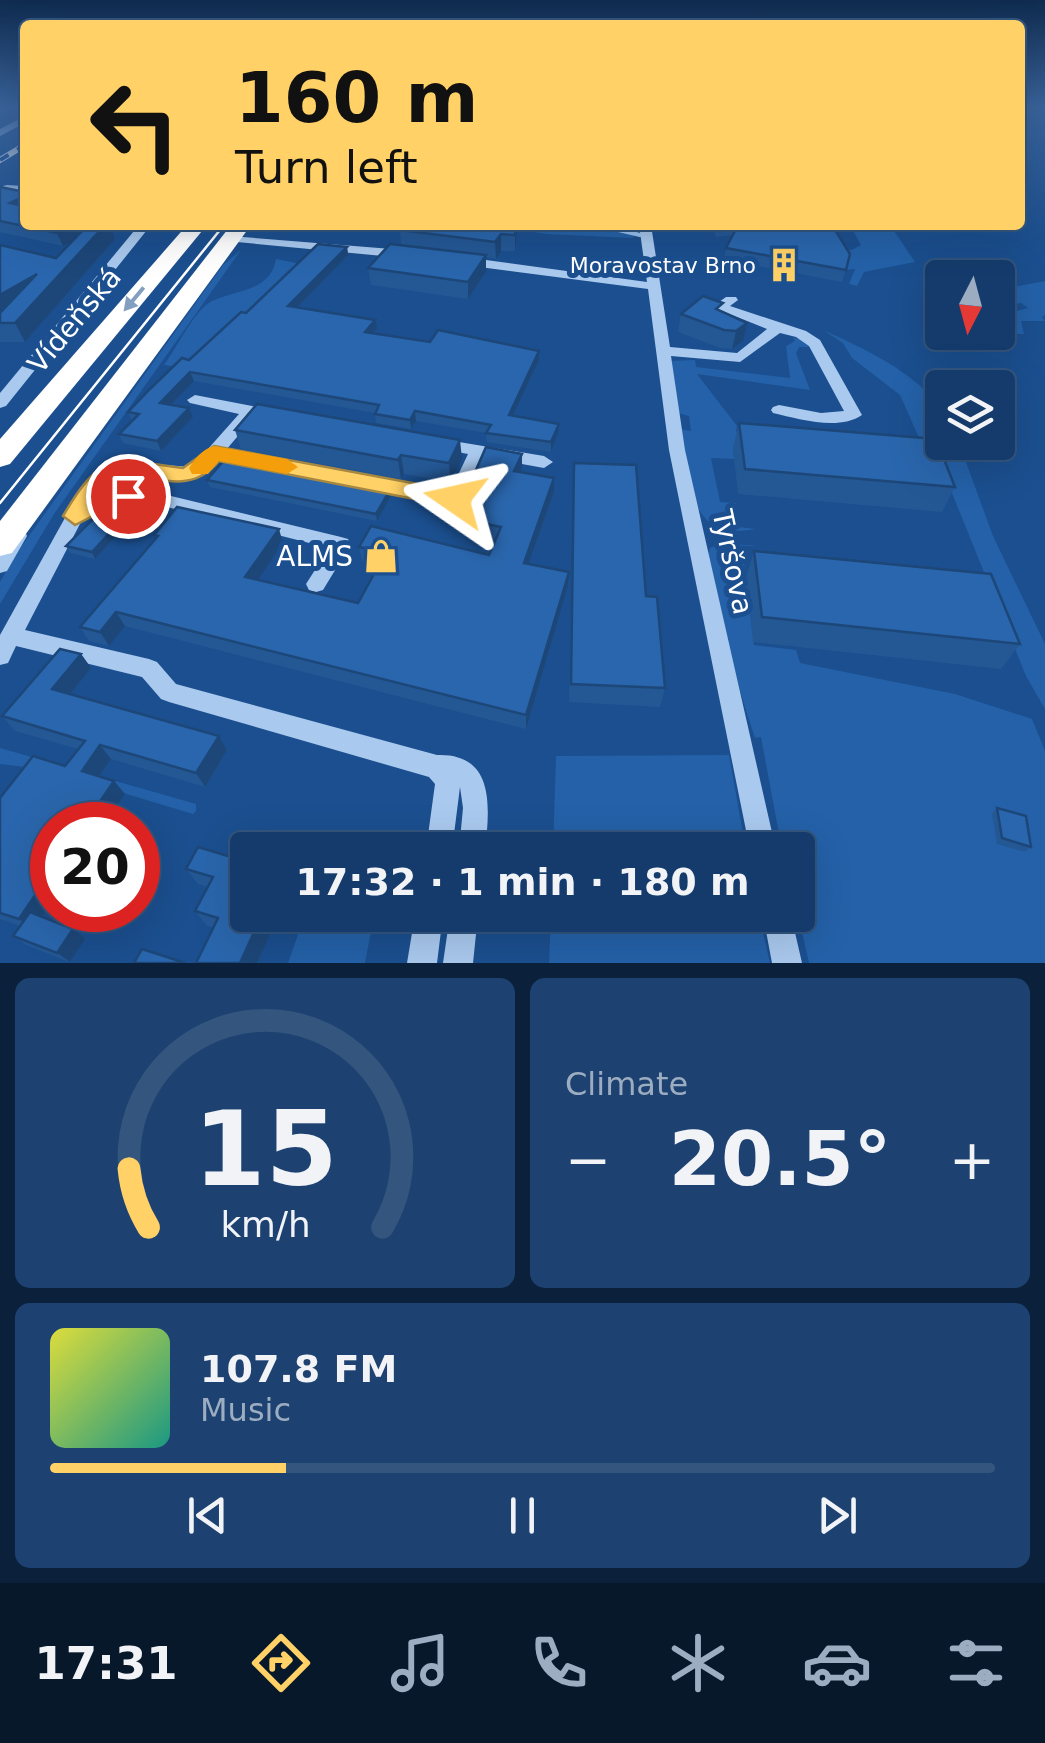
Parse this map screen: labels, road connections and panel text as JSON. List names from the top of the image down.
{
  "streets": {
    "highway": ["Vídeňská"],
    "street": ["Tyršova"]
  },
  "places": {
    "building": ["Moravostav Brno"],
    "shop": ["ALMS"]
  },
  "north": "bottom",
  "page": {
    "turn": ["160 m", "Turn left"],
    "limit": "20",
    "trip": "17:32 · 1 min · 180 m",
    "tile": "Climate",
    "heat": ["−", "20.5°", "+"],
    "song": ["107.8 FM", "Music"],
    "tabs": "17:31",
    "gauge": ["15", "km/h"]
  }
}
